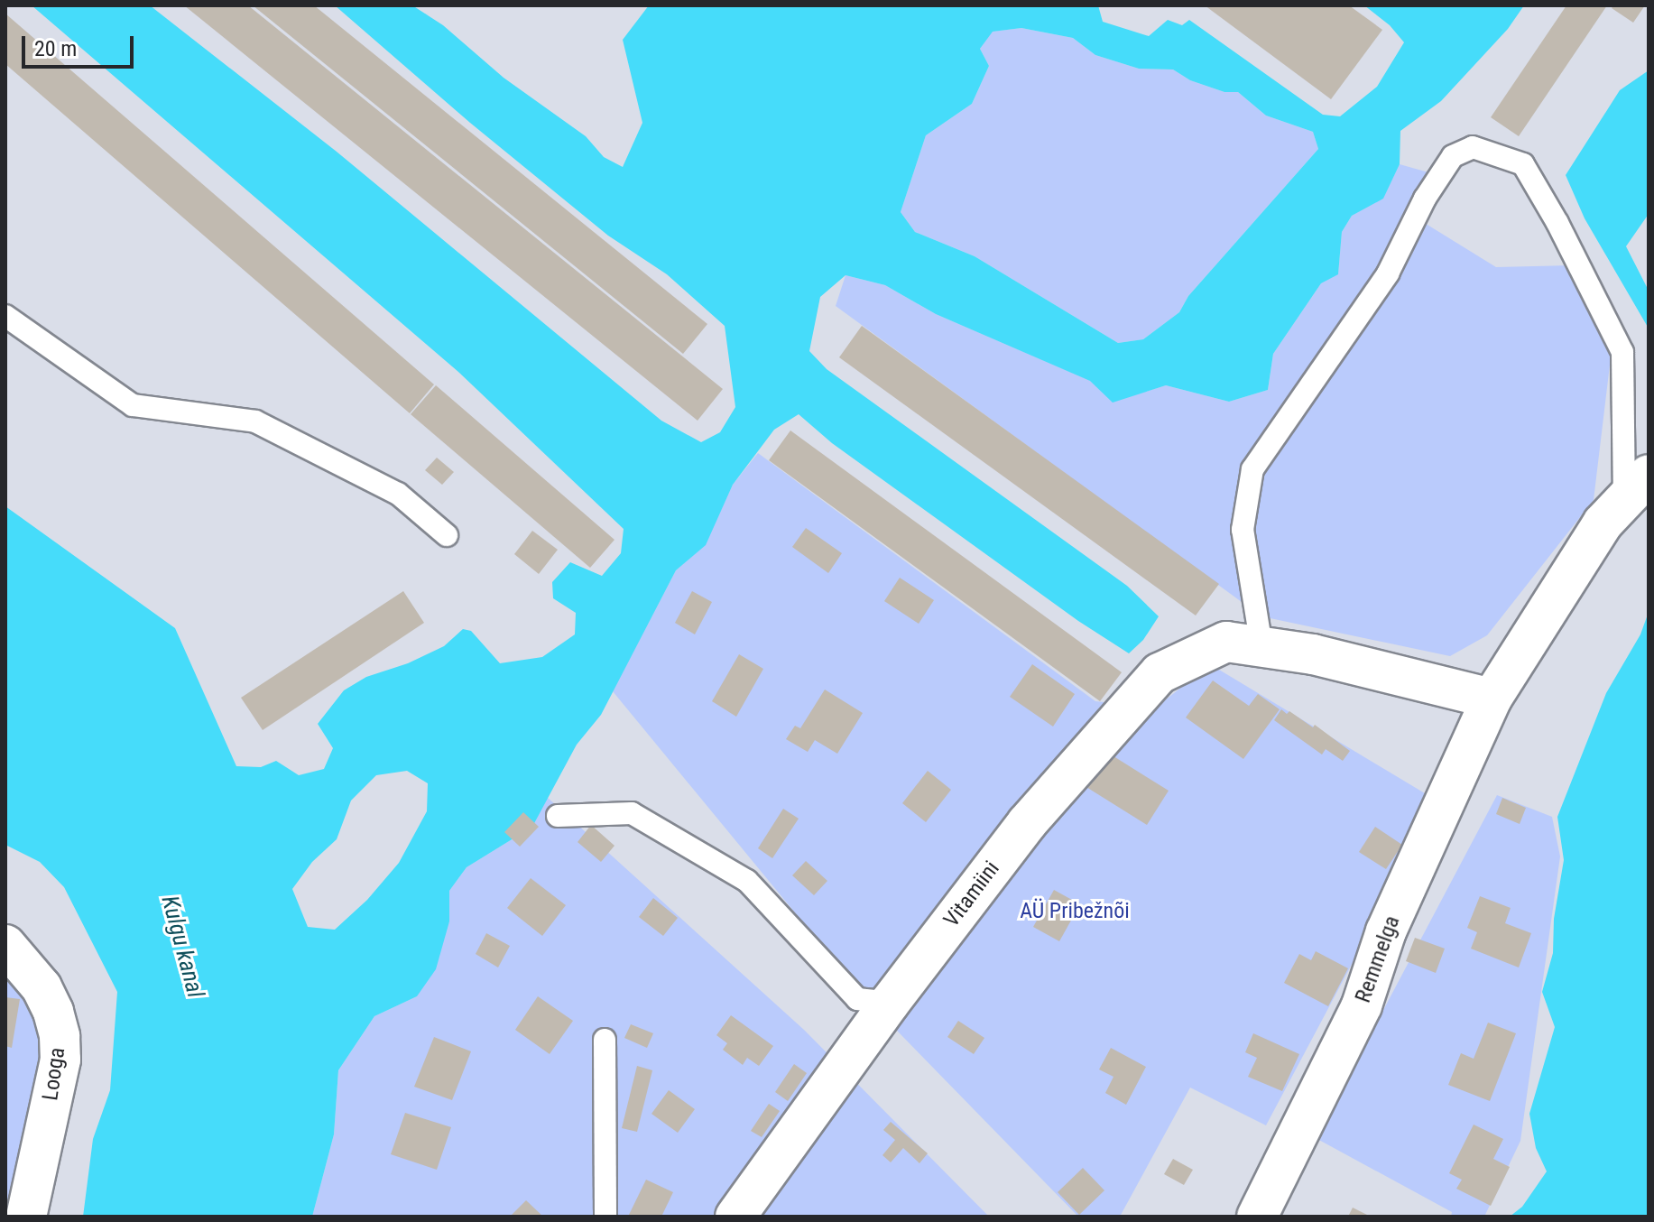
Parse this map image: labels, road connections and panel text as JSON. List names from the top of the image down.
{
  "streets": {
    "street": ["Vitamiini", "Remmelga", "Looga"]
  },
  "crossings": [
    ["Vitamiini", "Remmelga"]
  ],
  "water": ["Kulgu kanal"],
  "parks": ["AÜ Pribežnõi"],
  "scale_bar": "20 m"
}
